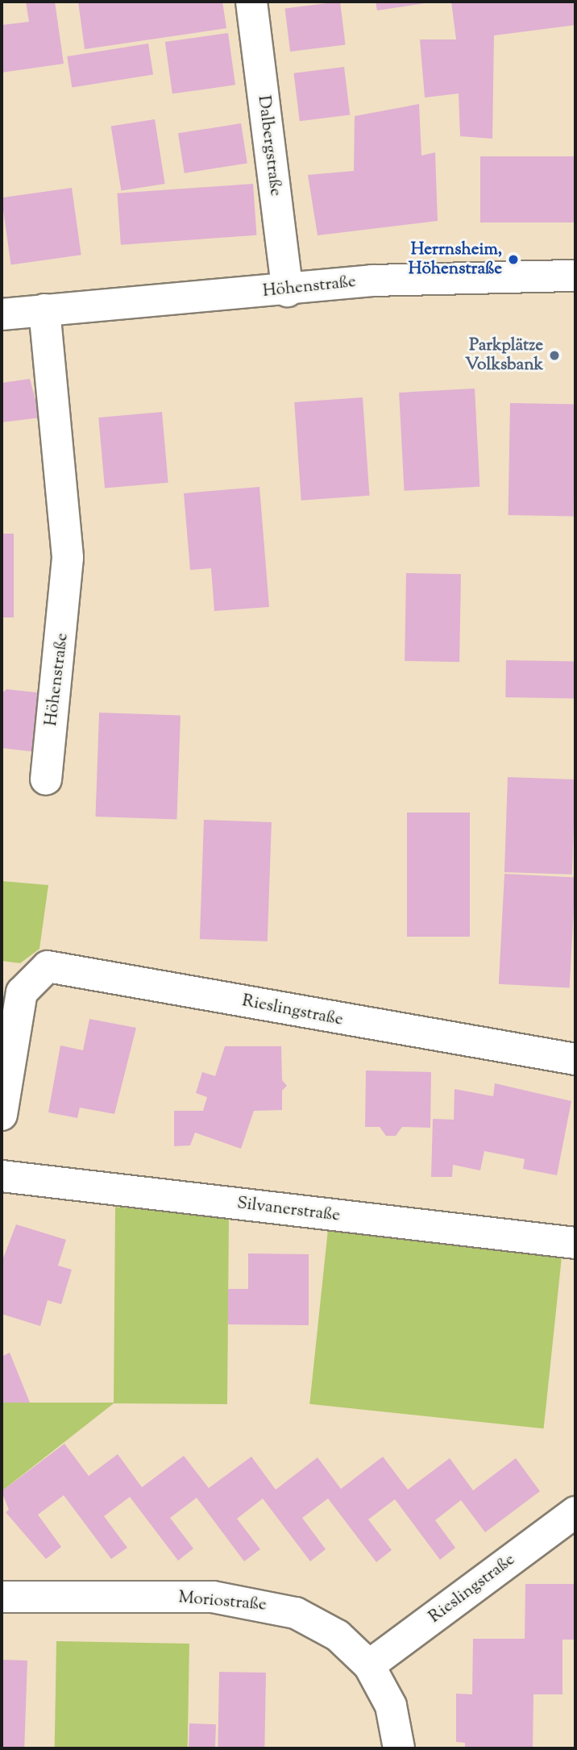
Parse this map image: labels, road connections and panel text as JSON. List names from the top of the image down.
{
  "streets": {
    "street": [
      "Dalbergstraße",
      "Höhenstraße",
      "Rieslingstraße",
      "Silvanerstraße",
      "Moriostraße"
    ]
  },
  "crossings": [
    ["Dalbergstraße", "Höhenstraße"],
    ["Rieslingstraße", "Moriostraße"]
  ],
  "places": ["Herrnsheim, Höhenstraße", "Parkplätze Volksbank"]
}
